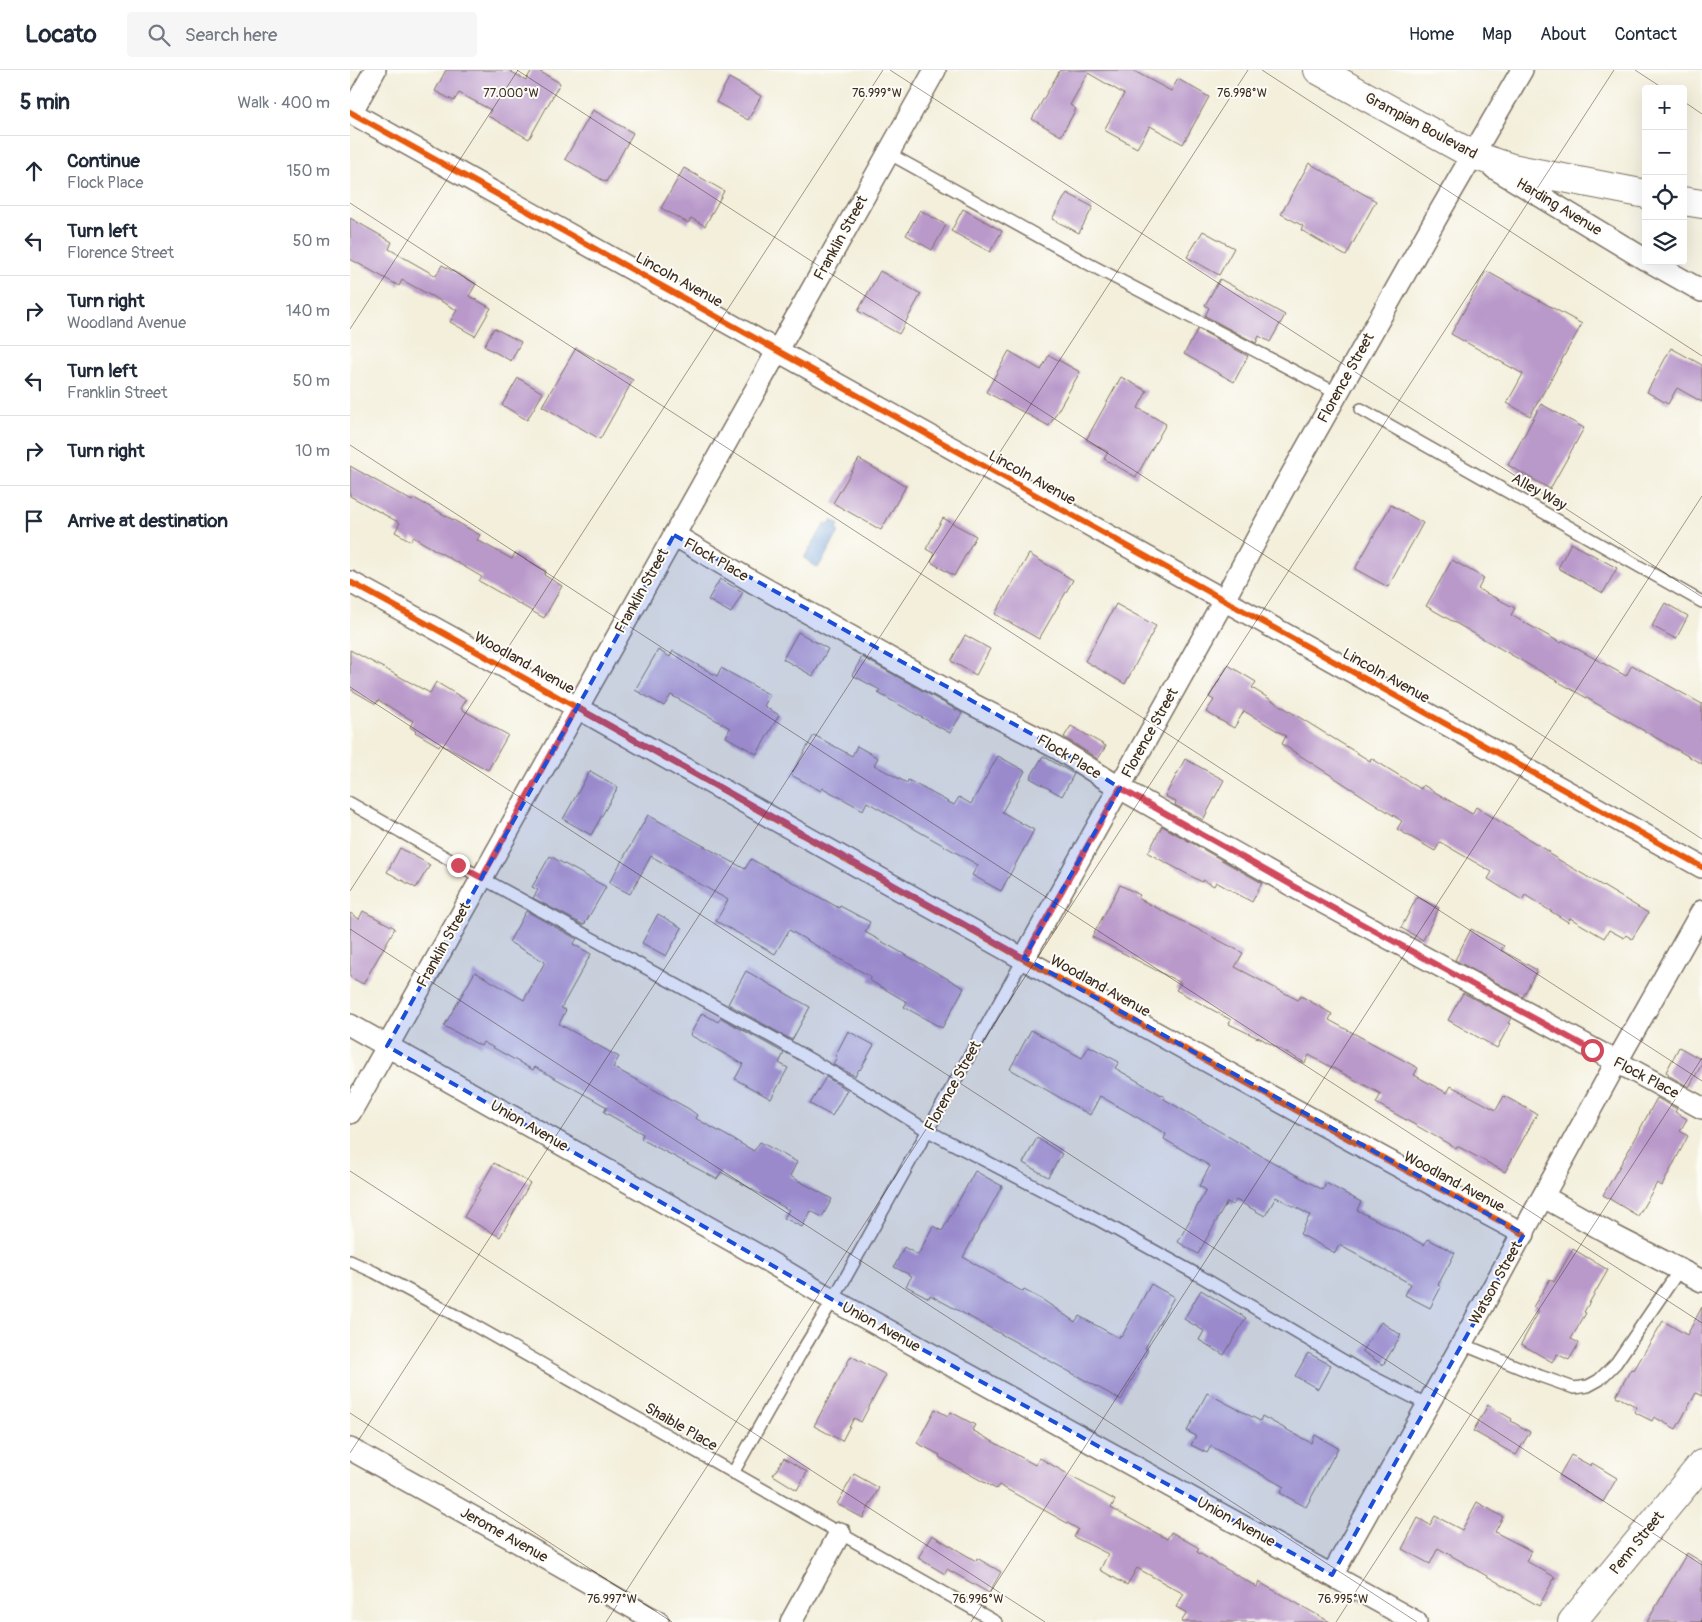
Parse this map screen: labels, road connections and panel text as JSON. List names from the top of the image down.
{
  "streets": {
    "street": [
      "Grampian Boulevard",
      "Harding Avenue",
      "Franklin Street",
      "Lincoln Avenue",
      "Florence Street",
      "Flock Place",
      "Woodland Avenue",
      "Union Avenue",
      "Watson Street",
      "Jerome Avenue",
      "Penn Street"
    ],
    "lane": ["Alley Way", "Shaible Place"]
  },
  "crossings": [
    ["Grampian Boulevard", "Harding Avenue"],
    ["Grampian Boulevard", "Florence Street"],
    ["Harding Avenue", "Florence Street"],
    ["Franklin Street", "Lincoln Avenue"],
    ["Franklin Street", "Flock Place"],
    ["Franklin Street", "Woodland Avenue"],
    ["Franklin Street", "Union Avenue"],
    ["Lincoln Avenue", "Florence Street"],
    ["Florence Street", "Flock Place"],
    ["Florence Street", "Woodland Avenue"],
    ["Florence Street", "Union Avenue"],
    ["Florence Street", "Shaible Place"],
    ["Flock Place", "Watson Street"],
    ["Woodland Avenue", "Watson Street"],
    ["Union Avenue", "Watson Street"]
  ],
  "page": {
    "header": "Locato",
    "search": "Search here",
    "nav": [
      "Home",
      "Map",
      "About",
      "Contact"
    ],
    "heading": ["5 min", "Walk · 400 m"],
    "map_buttons": ["+", "−"],
    "list": [
      ["Continue", "Flock Place", "150 m"],
      ["Turn left", "Florence Street", "50 m"],
      ["Turn right", "Woodland Avenue", "140 m"],
      ["Turn left", "Franklin Street", "50 m"],
      ["Turn right", "10 m"],
      "Arrive at destination"
    ]
  },
  "coordinates": [
    "76.998°W",
    "77.000°W",
    "76.999°W",
    "76.997°W",
    "76.996°W",
    "76.995°W"
  ]
}
